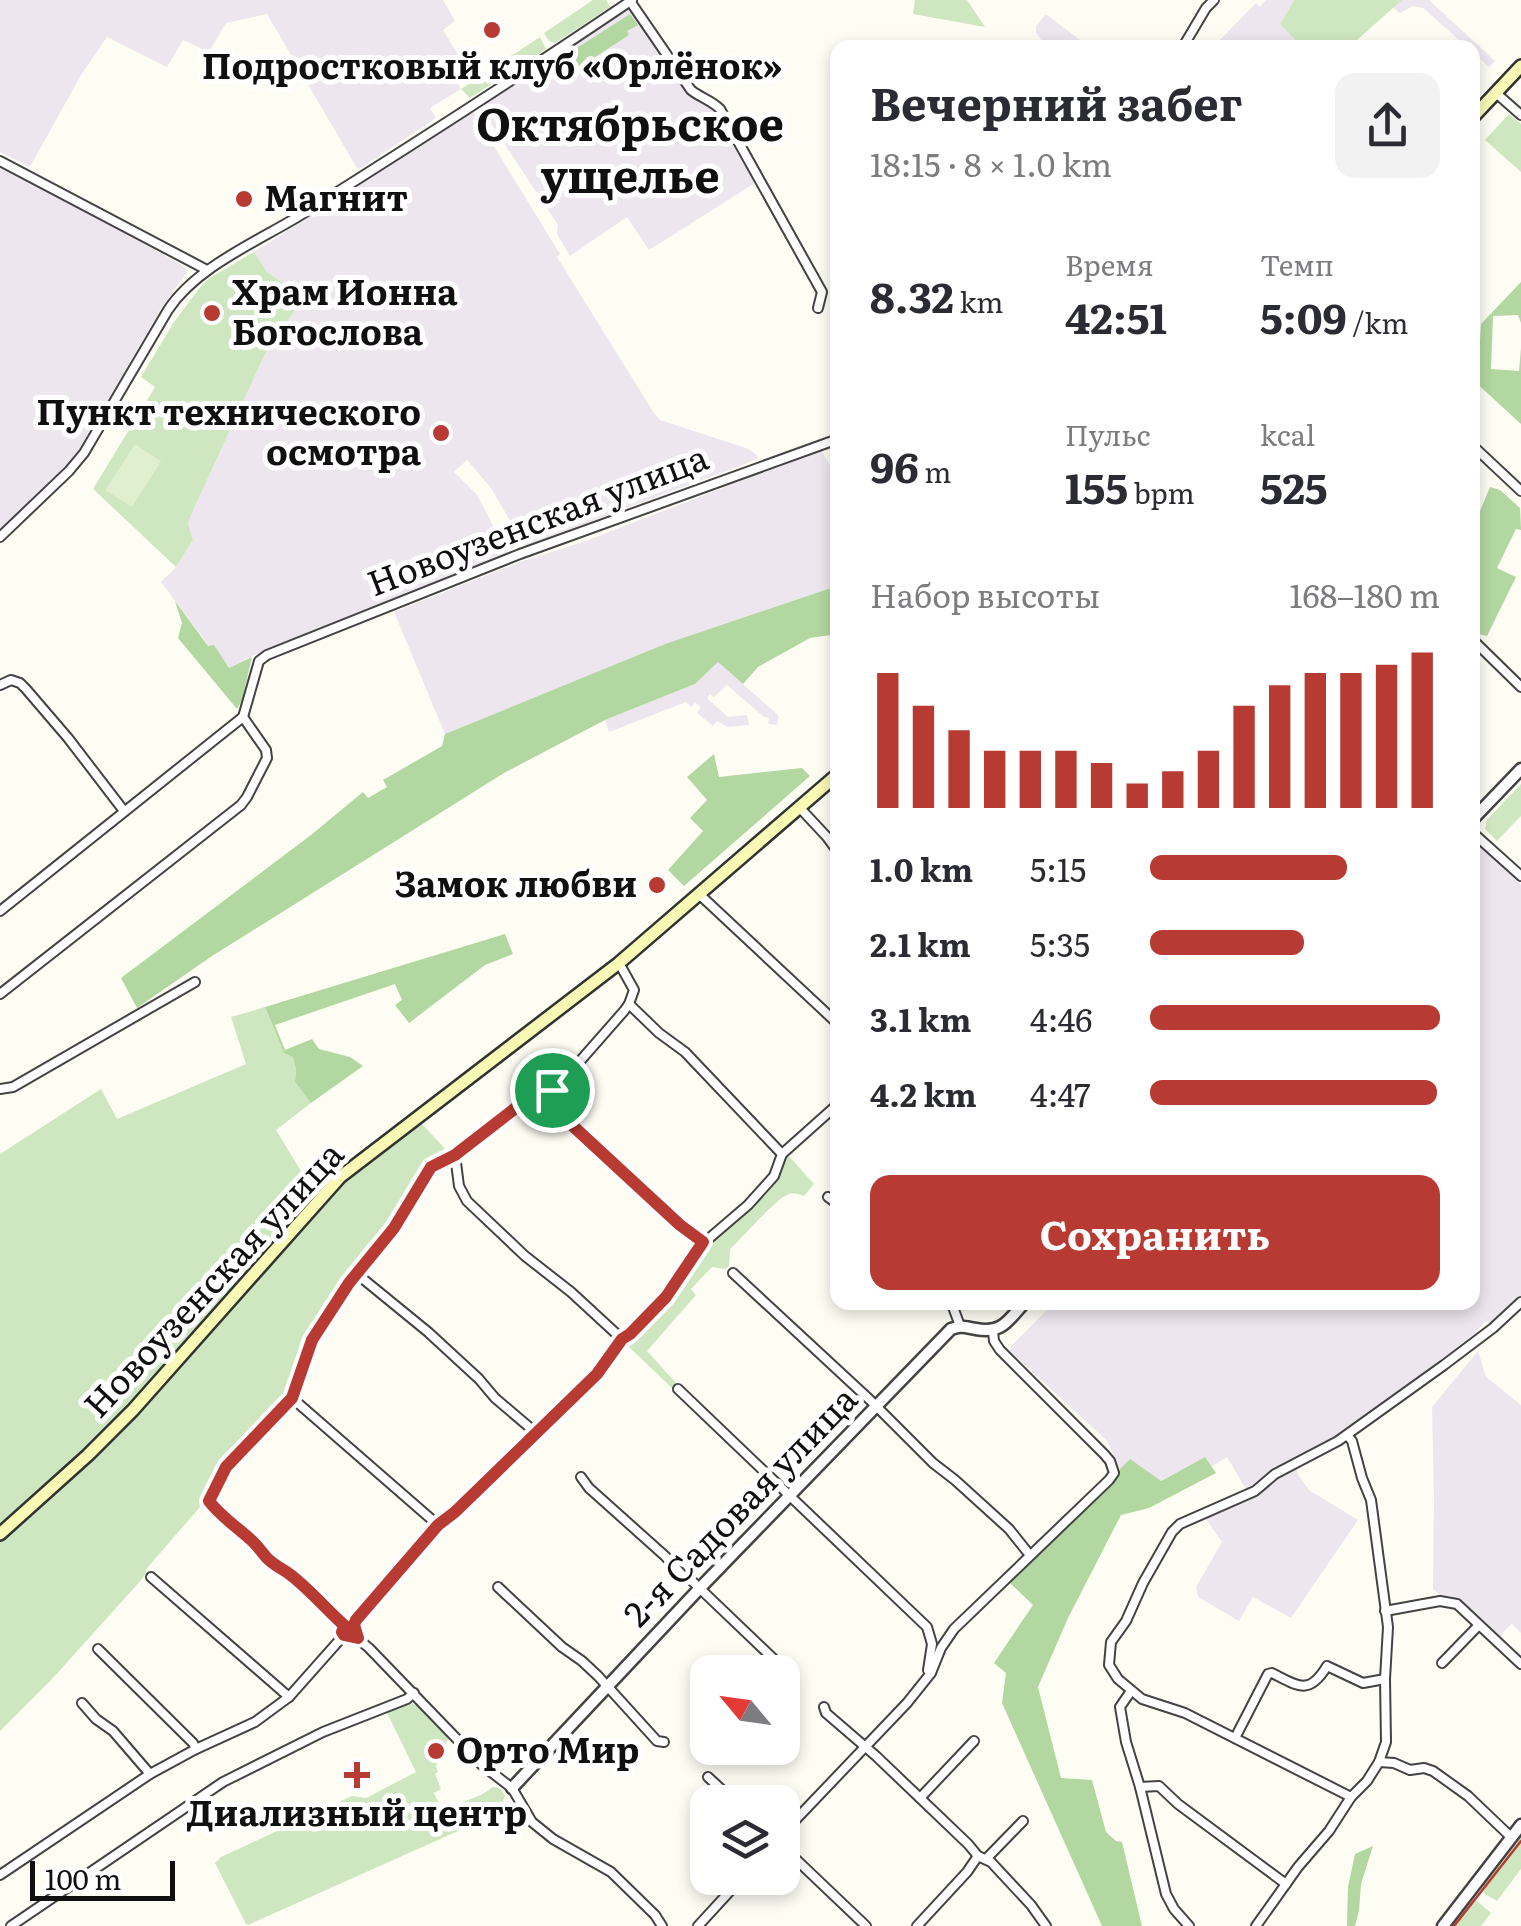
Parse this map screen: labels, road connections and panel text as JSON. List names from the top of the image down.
{
  "streets": {
    "main road": ["Новоузенская улица"],
    "street": ["2-я Садовая улица"]
  },
  "districts": ["Октябрьское ущелье"],
  "places": {
    "other": [
      "Подростковый клуб «Орлёнок»",
      "Магнит",
      "Храм Ионна Богослова",
      "Пункт технического осмотра",
      "Замок любви",
      "Орто Мир"
    ],
    "health": ["Диализный центр"]
  },
  "scale_bar": "100 m",
  "north": "top left",
  "page": {
    "heading": ["Вечерний забег", "18:15 · 8 × 1.0 km"],
    "stats": [
      ["8.32 km"],
      ["Время", "42:51"],
      ["Темп", "5:09 /km"],
      ["96 m"],
      ["Пульс", "155 bpm"],
      ["kcal", "525"]
    ],
    "chart": ["Набор высоты", "168–180 m"],
    "list": [
      {
        "name": "1.0 km",
        "note": "5:15"
      },
      {
        "name": "2.1 km",
        "note": "5:35"
      },
      {
        "name": "3.1 km",
        "note": "4:46"
      },
      {
        "name": "4.2 km",
        "note": "4:47"
      }
    ],
    "buttons": "Сохранить",
    "scale": "100 m"
  }
}
